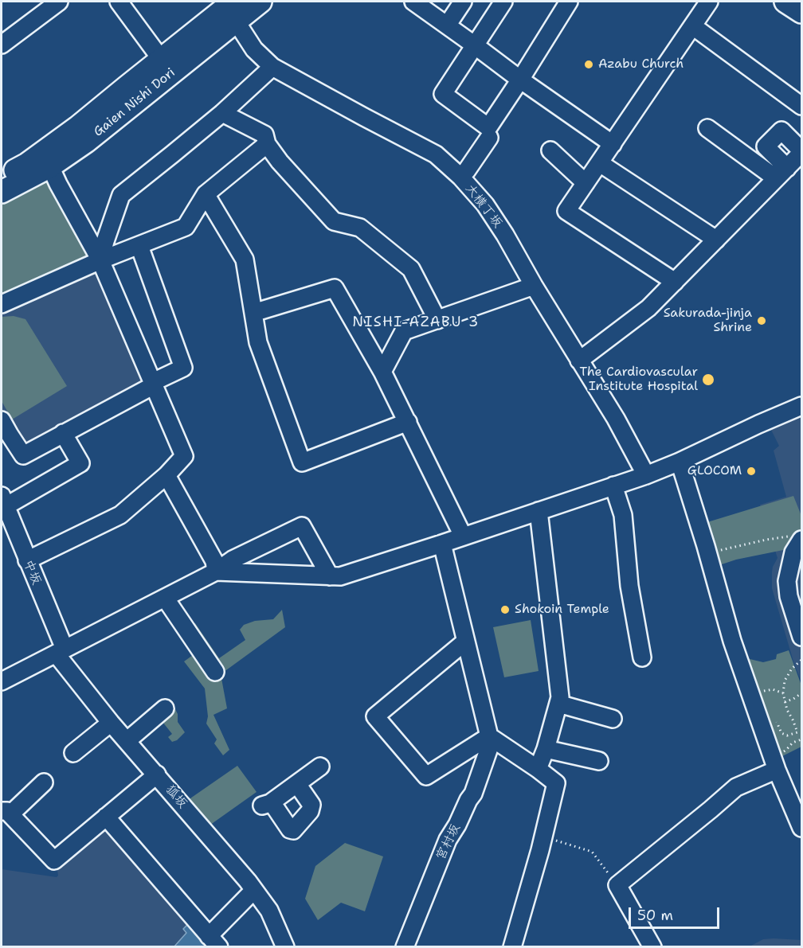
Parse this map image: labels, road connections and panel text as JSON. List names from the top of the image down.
{
  "streets": {
    "main road": ["Gaien Nishi Dori"],
    "street": [
      "大横丁坂",
      "中坂",
      "狐坂",
      "宮村坂"
    ]
  },
  "crossings": [
    ["Gaien Nishi Dori", "大横丁坂"],
    ["中坂", "狐坂"]
  ],
  "districts": ["NISHI-AZABU 3"],
  "places": [
    "Azabu Church",
    "Sakurada-jinja Shrine",
    "The Cardiovascular Institute Hospital",
    "GLOCOM",
    "Shokoin Temple"
  ],
  "scale_bar": "50 m"
}
